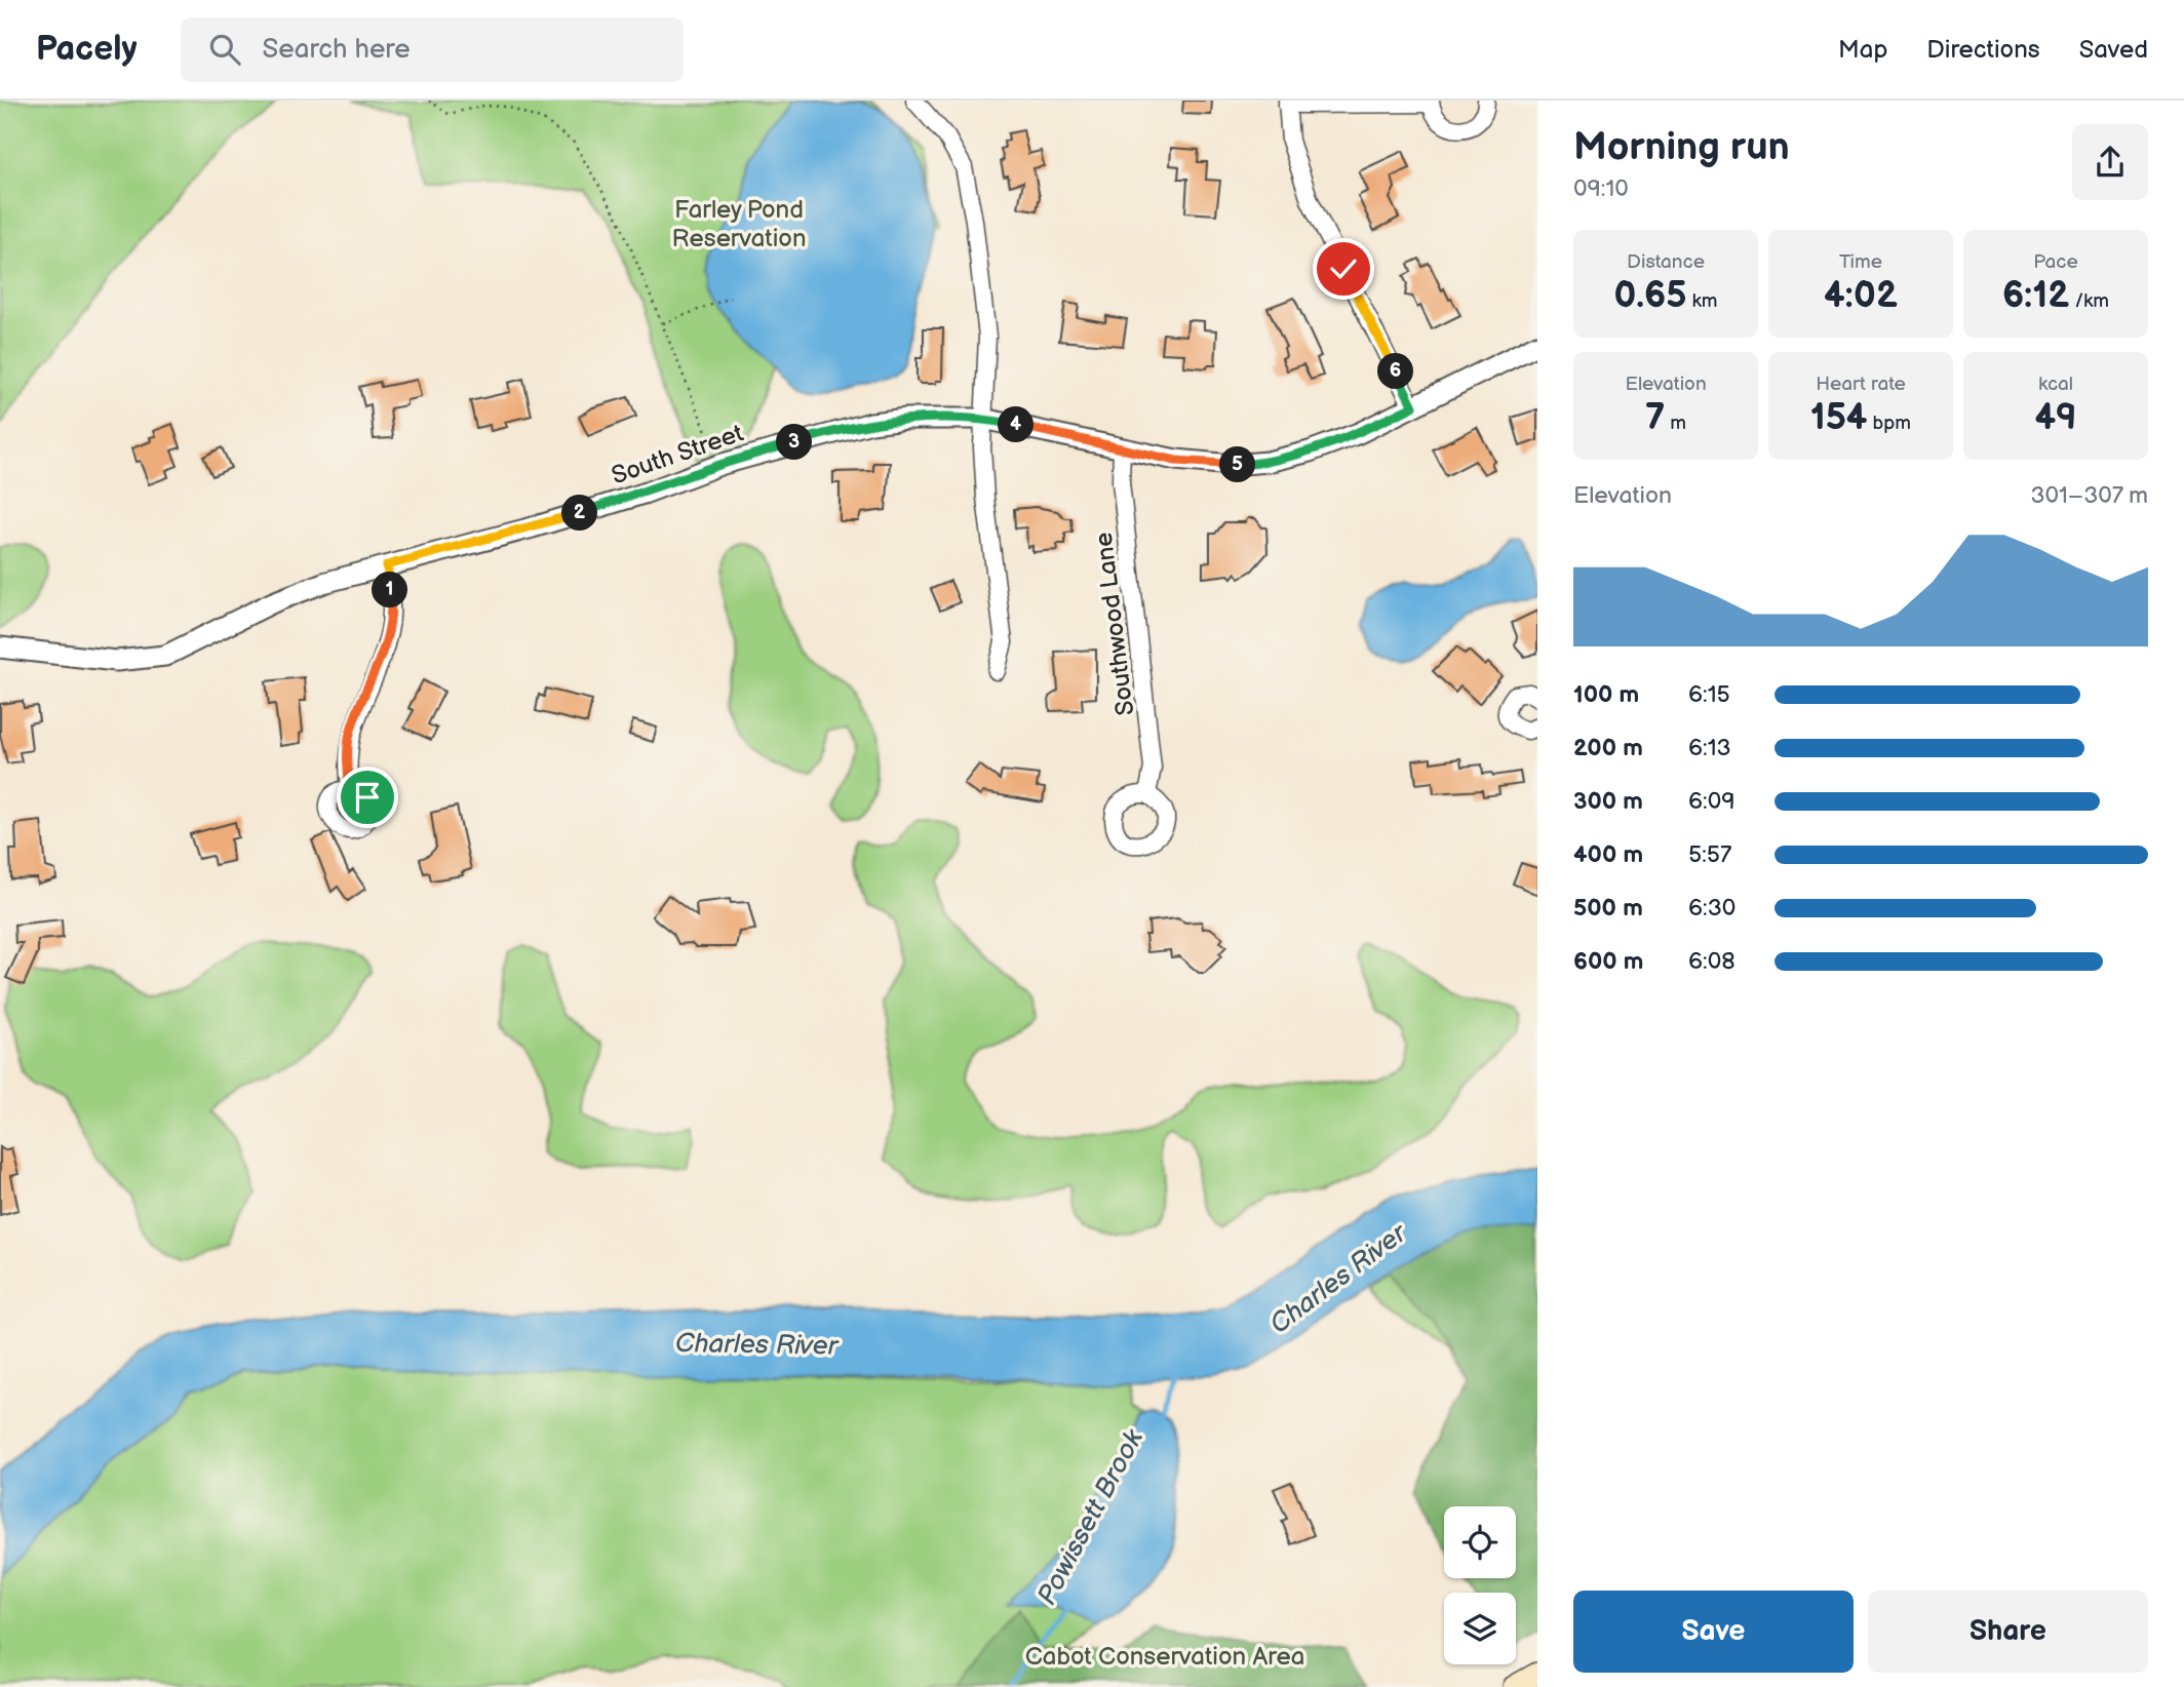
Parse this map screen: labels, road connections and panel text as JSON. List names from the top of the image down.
{
  "streets": {
    "street": ["South Street", "Southwood Lane"]
  },
  "crossings": [
    ["South Street", "Southwood Lane"]
  ],
  "water": ["Charles River", "Powissett Brook"],
  "parks": ["Farley Pond Reservation", "Cabot Conservation Area"],
  "page": {
    "header": "Pacely",
    "search": "Search here",
    "nav": ["Map", "Directions", "Saved"],
    "heading": ["Morning run", "09:10"],
    "stats": [
      ["Distance", "0.65 km"],
      ["Time", "4:02"],
      ["Pace", "6:12 /km"],
      ["Elevation", "7 m"],
      ["Heart rate", "154 bpm"],
      ["kcal", "49"]
    ],
    "pins": [
      "6",
      "4",
      "3",
      "5",
      "2",
      "1"
    ],
    "chart": ["Elevation", "301–307 m"],
    "list": [
      {
        "name": "100 m",
        "note": "6:15"
      },
      {
        "name": "200 m",
        "note": "6:13"
      },
      {
        "name": "300 m",
        "note": "6:09"
      },
      {
        "name": "400 m",
        "note": "5:57"
      },
      {
        "name": "500 m",
        "note": "6:30"
      },
      {
        "name": "600 m",
        "note": "6:08"
      }
    ],
    "buttons": ["Save", "Share"]
  }
}
